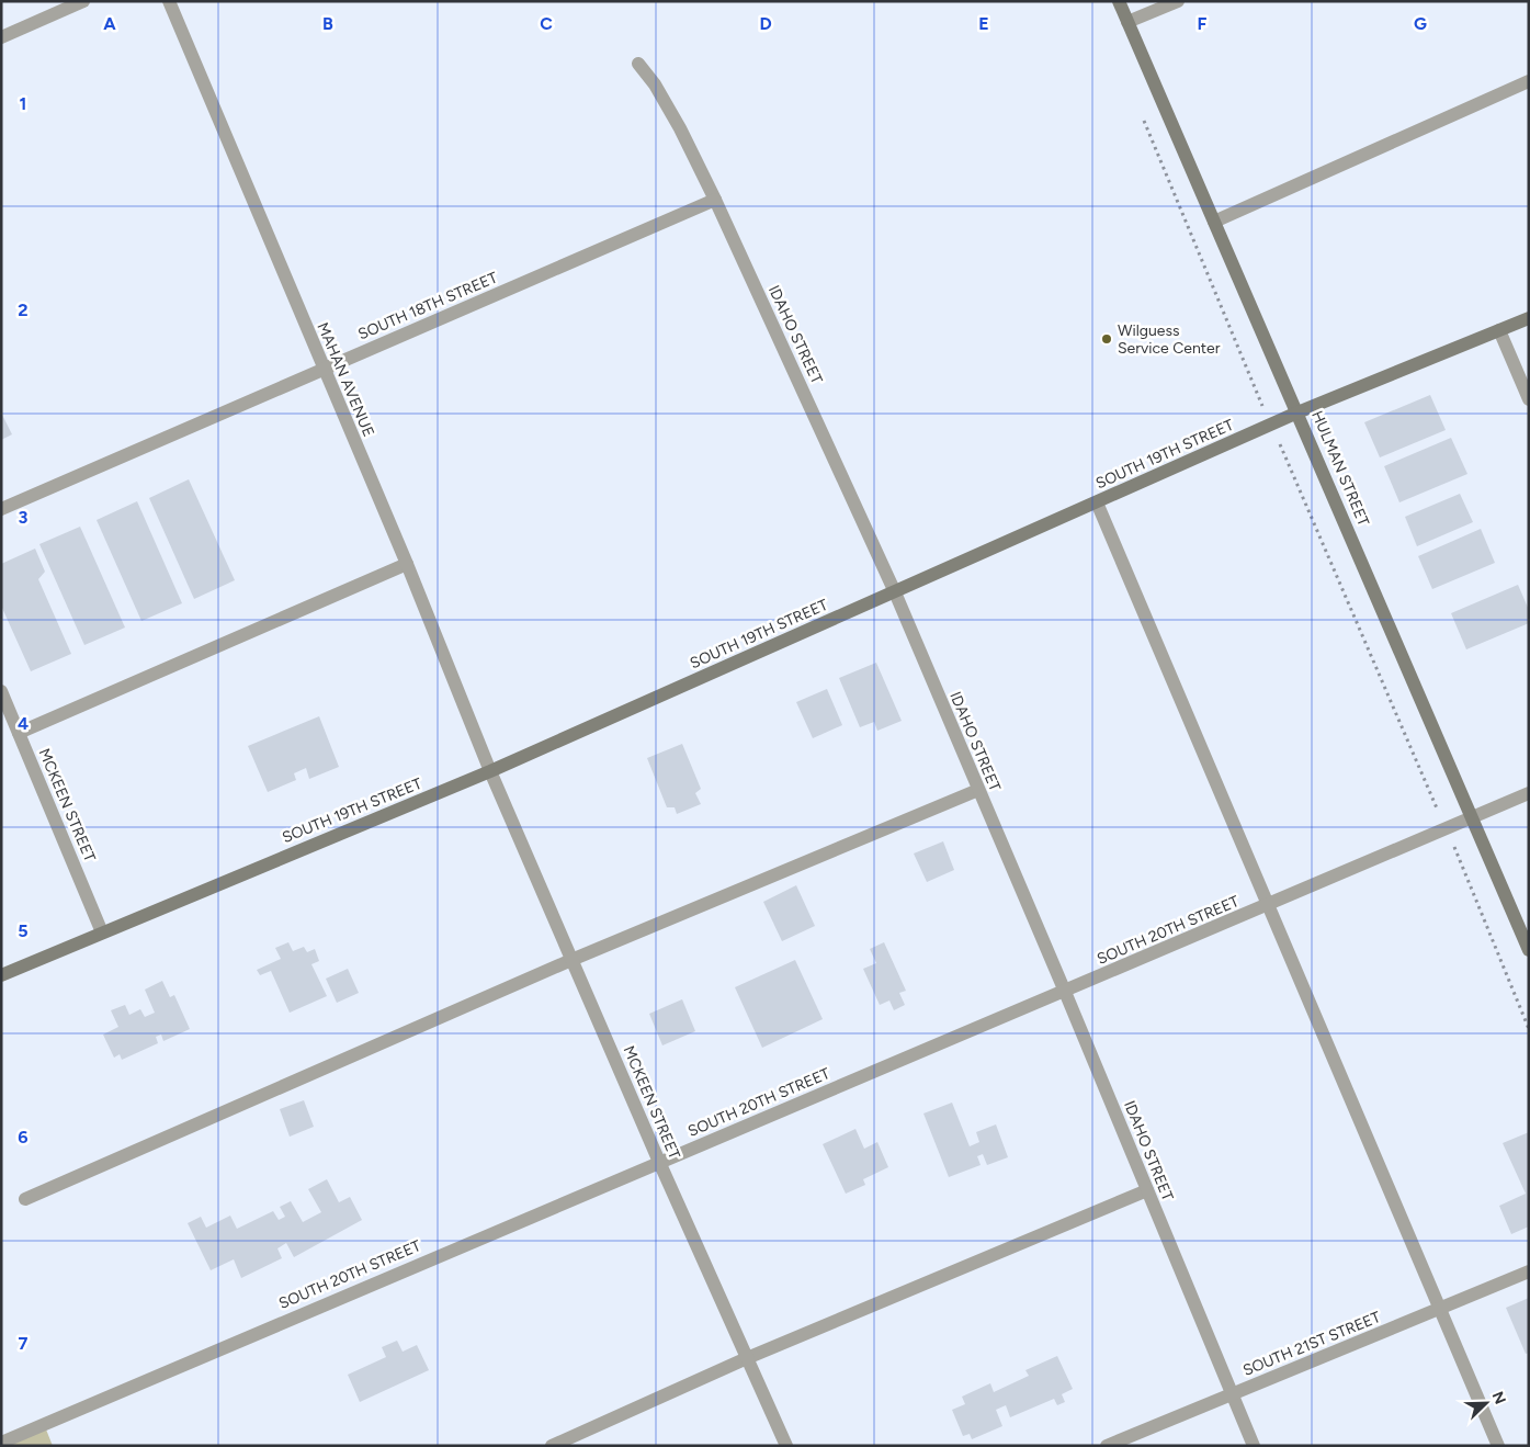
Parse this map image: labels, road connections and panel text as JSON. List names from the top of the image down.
{
  "streets": {
    "street": [
      "SOUTH 18TH STREET",
      "IDAHO STREET",
      "MAHAN AVENUE",
      "SOUTH 19TH STREET",
      "HULMAN STREET",
      "MCKEEN STREET",
      "SOUTH 20TH STREET",
      "SOUTH 21ST STREET"
    ]
  },
  "crossings": [
    ["SOUTH 18TH STREET", "IDAHO STREET"],
    ["SOUTH 18TH STREET", "MAHAN AVENUE"],
    ["IDAHO STREET", "SOUTH 19TH STREET"],
    ["IDAHO STREET", "SOUTH 20TH STREET"],
    ["IDAHO STREET", "SOUTH 21ST STREET"],
    ["MAHAN AVENUE", "SOUTH 19TH STREET"],
    ["MAHAN AVENUE", "MCKEEN STREET"],
    ["SOUTH 19TH STREET", "HULMAN STREET"],
    ["SOUTH 19TH STREET", "MCKEEN STREET"],
    ["HULMAN STREET", "SOUTH 20TH STREET"],
    ["MCKEEN STREET", "SOUTH 20TH STREET"]
  ],
  "places": ["Wilguess Service Center"],
  "north": "top right",
  "grid": {
    "columns": [
      "A",
      "B",
      "C",
      "D",
      "E",
      "F",
      "G"
    ],
    "rows": [
      "1",
      "2",
      "3",
      "4",
      "5",
      "6",
      "7"
    ]
  }
}
